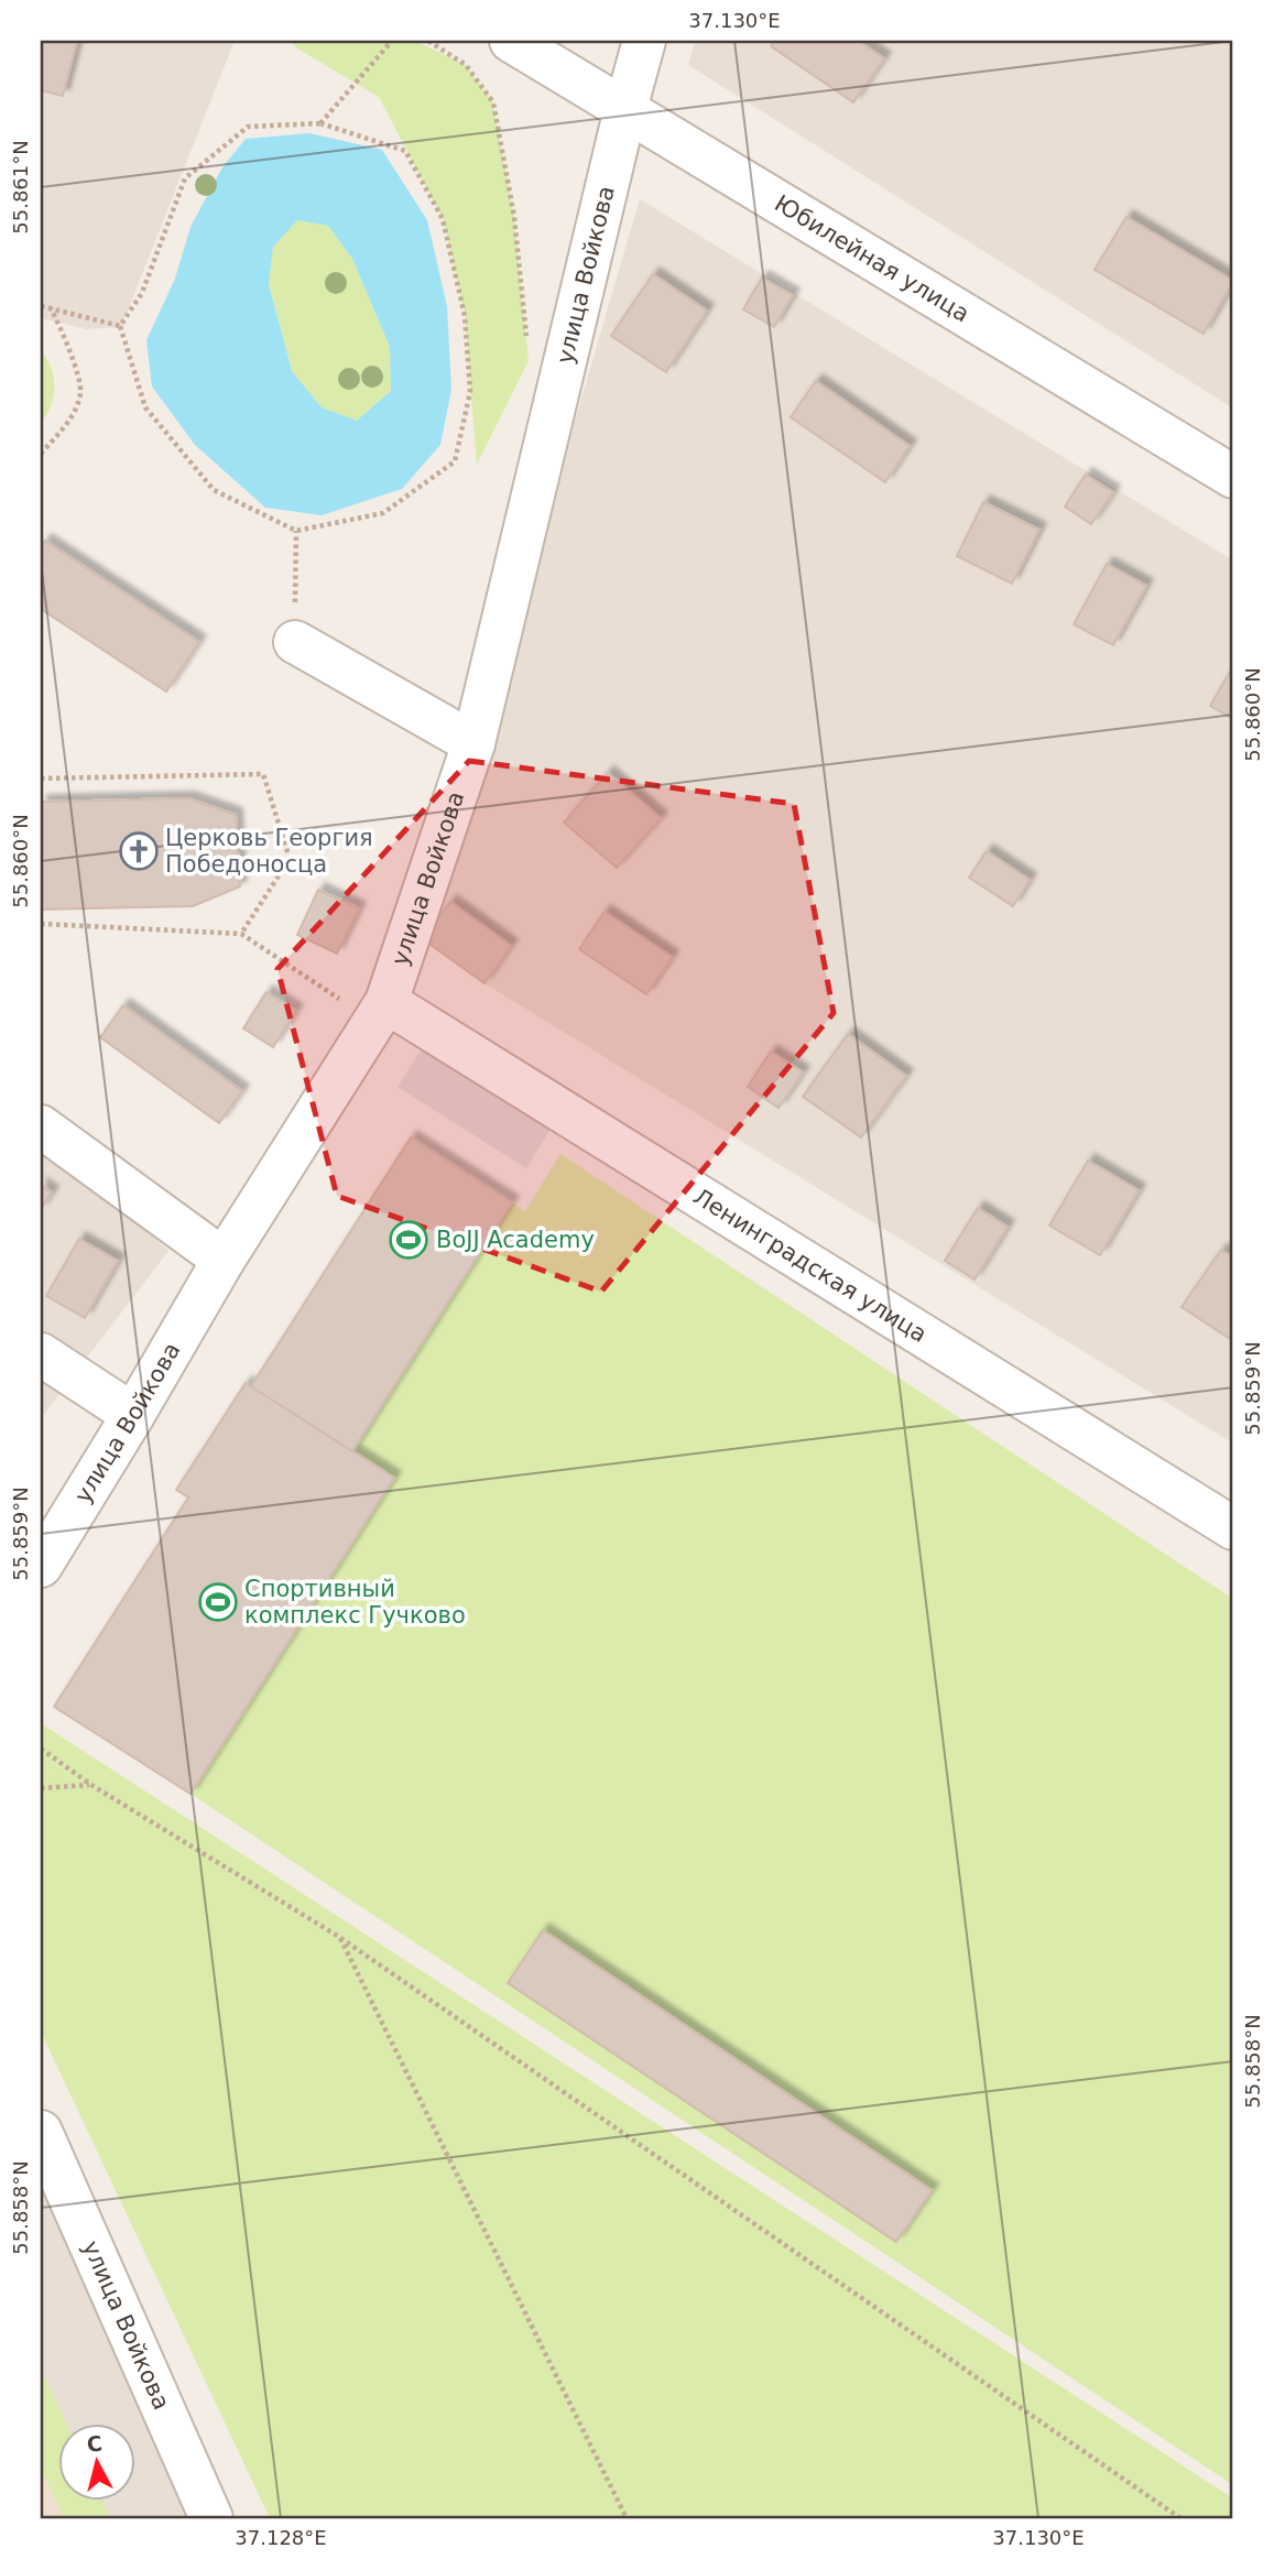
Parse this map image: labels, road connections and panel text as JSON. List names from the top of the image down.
{
  "streets": {
    "street": ["Юбилейная улица", "улица Войкова", "Ленинградская улица"]
  },
  "crossings": [
    ["Юбилейная улица", "улица Войкова"],
    ["улица Войкова", "Ленинградская улица"]
  ],
  "places": {
    "church": ["Церковь Георгия Победоносца"],
    "sports": ["BoJJ Academy", "Спортивный комплекс Гучково"]
  },
  "north": "top",
  "coordinates": [
    "37.130°E",
    "55.861°N",
    "55.860°N",
    "55.859°N",
    "55.858°N",
    "37.128°E"
  ]
}
